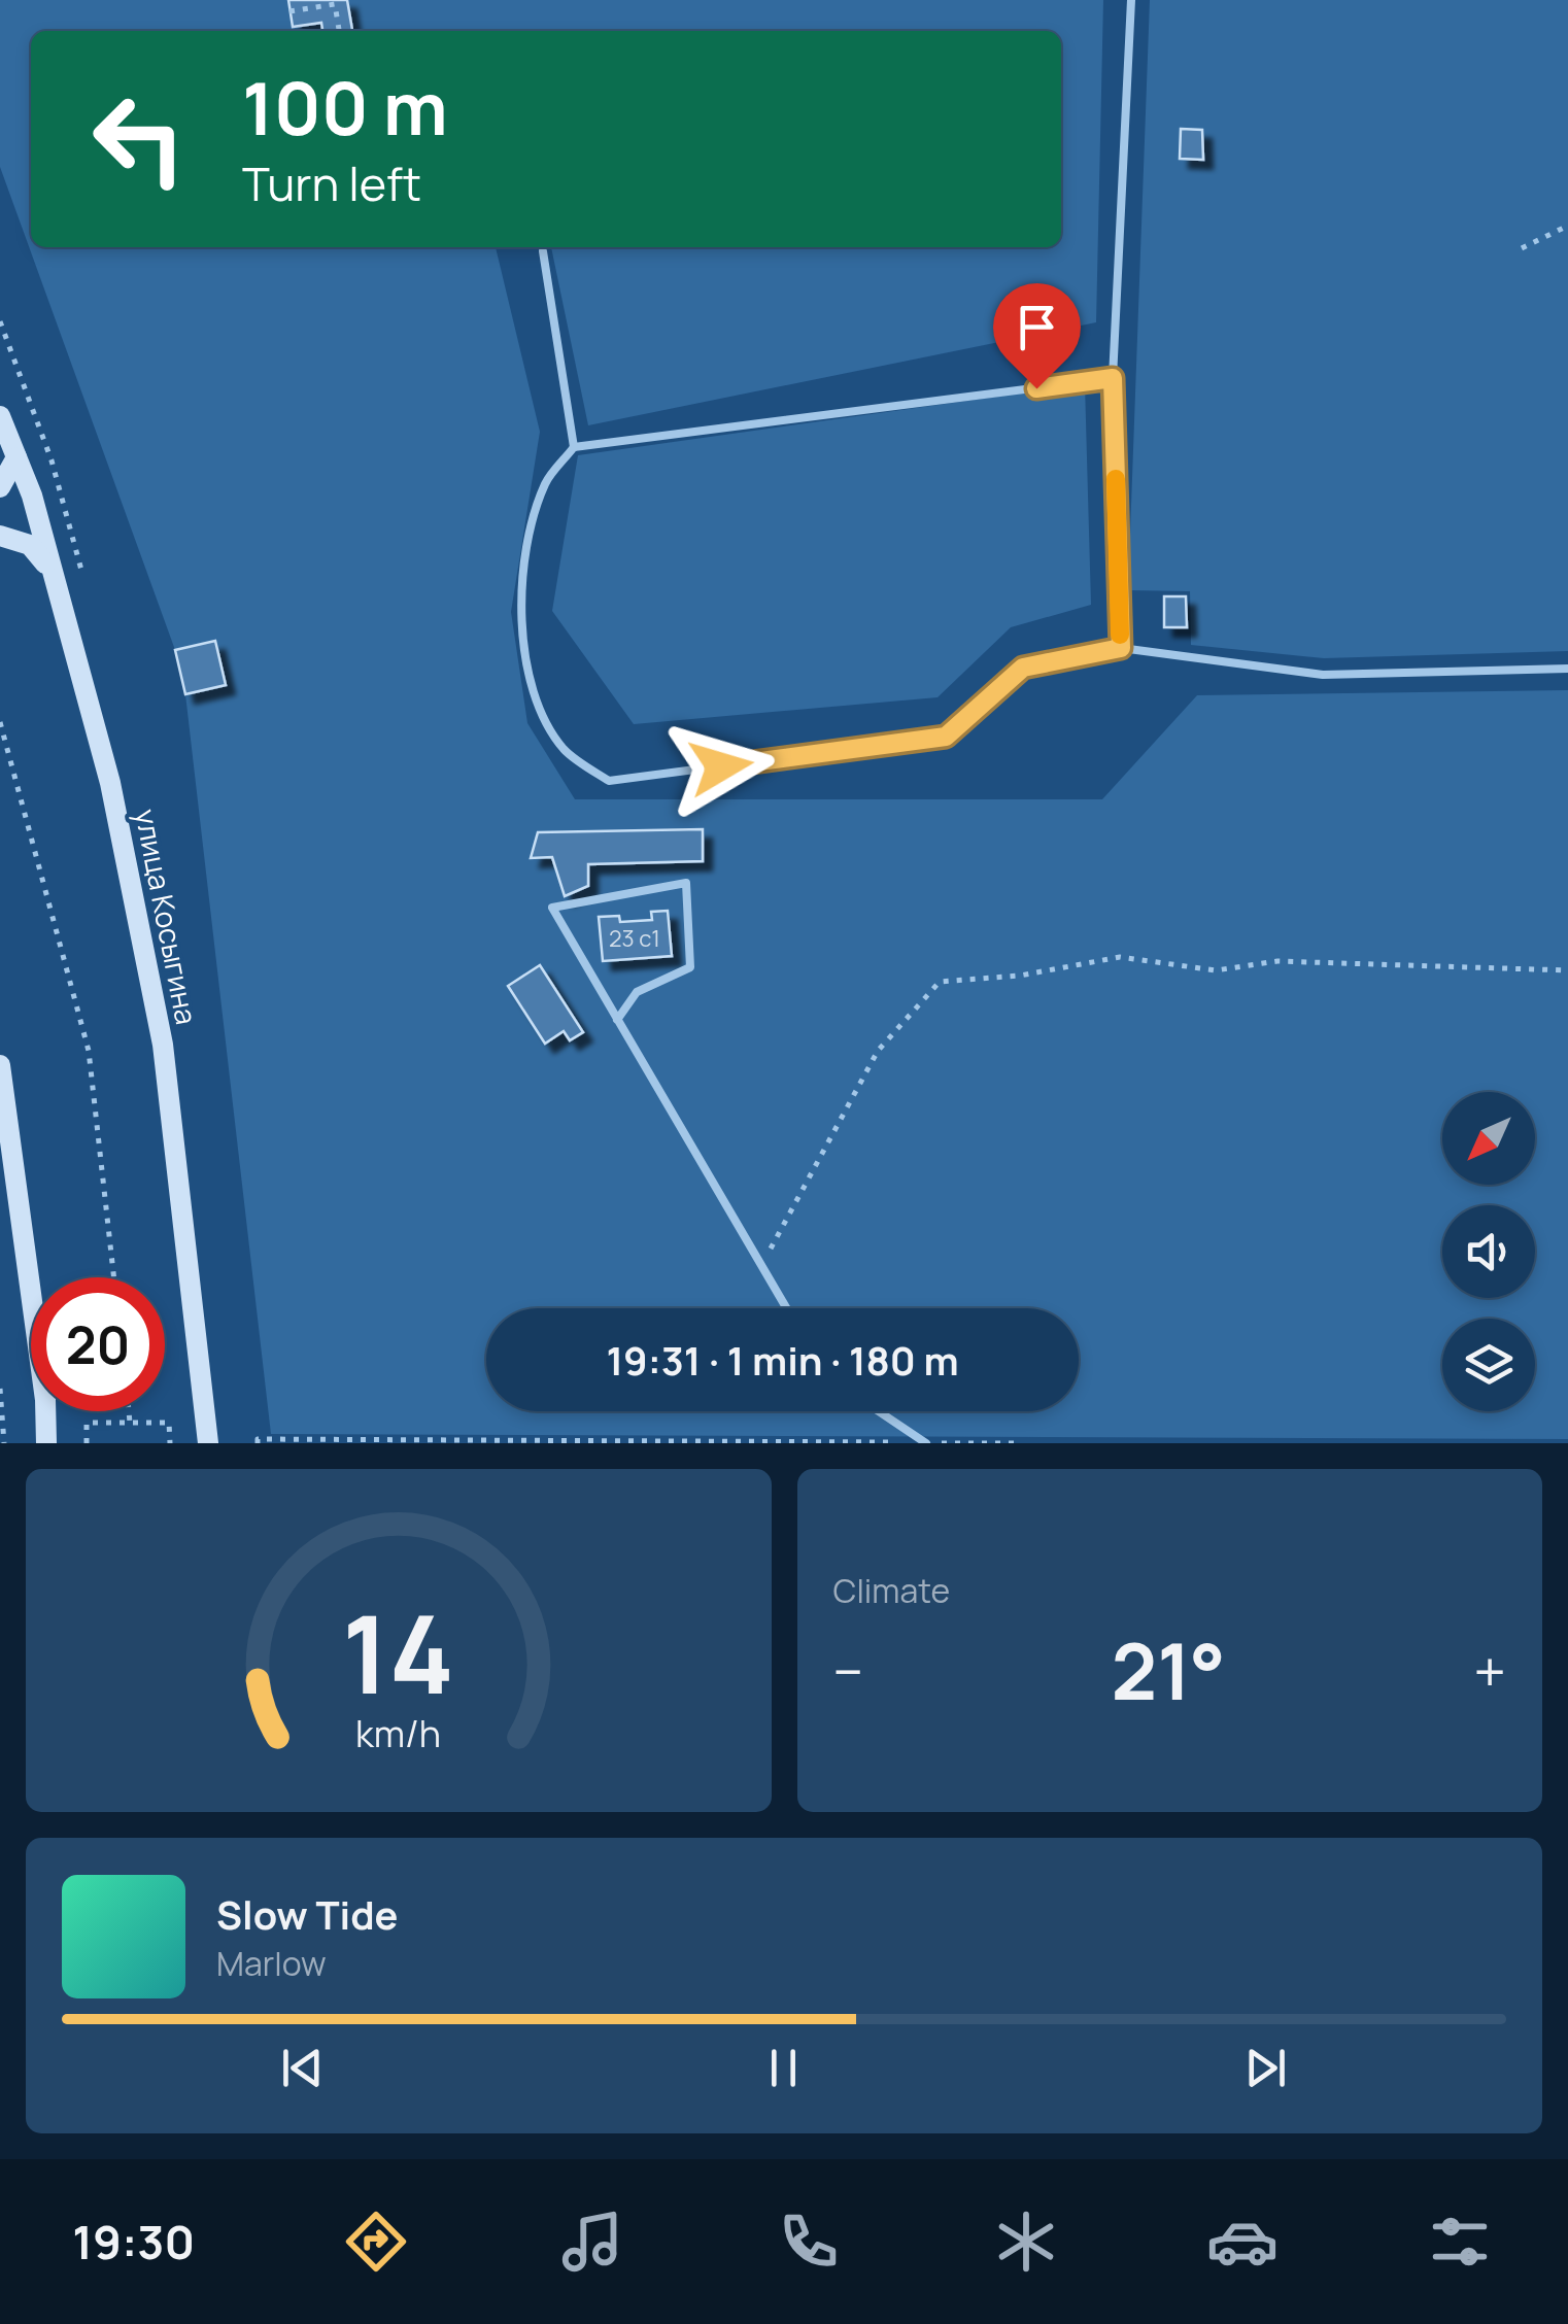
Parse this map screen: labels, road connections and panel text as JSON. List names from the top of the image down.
{
  "streets": {
    "main road": ["улица Косыгина"]
  },
  "house_numbers": ["23 с1"],
  "north": "bottom left",
  "page": {
    "turn": ["100 m", "Turn left"],
    "limit": "20",
    "trip": "19:31 · 1 min · 180 m",
    "tile": "Climate",
    "heat": ["−", "21°", "+"],
    "song": ["Slow Tide", "Marlow"],
    "tabs": "19:30",
    "gauge": ["14", "km/h"]
  }
}
